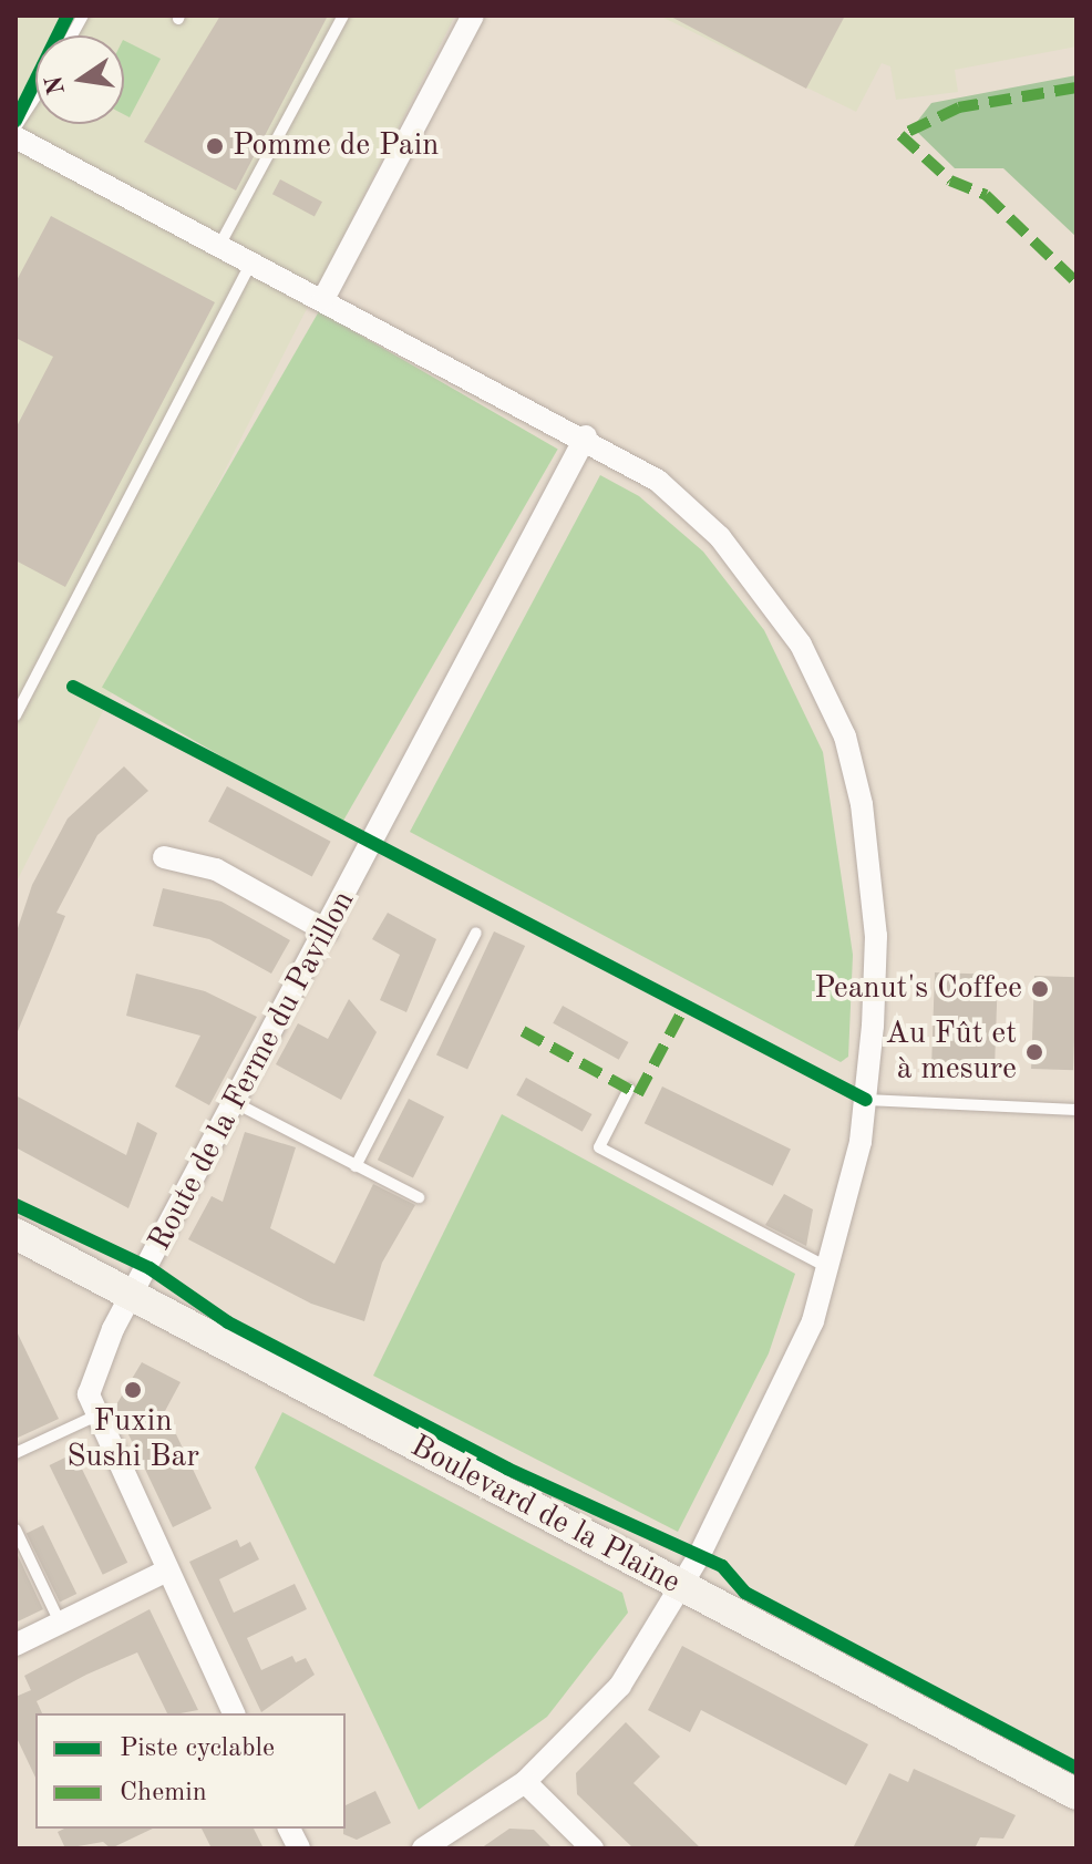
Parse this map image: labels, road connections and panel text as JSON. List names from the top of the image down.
{
  "streets": {
    "main road": ["Boulevard de la Plaine"],
    "street": ["Route de la Ferme du Pavillon"]
  },
  "crossings": [
    ["Route de la Ferme du Pavillon", "Boulevard de la Plaine"]
  ],
  "places": [
    "Pomme de Pain",
    "Peanut's Coffee",
    "Au Fût et à mesure",
    "Fuxin Sushi Bar"
  ],
  "legend": ["Piste cyclable", "Chemin"],
  "north": "left"
}
